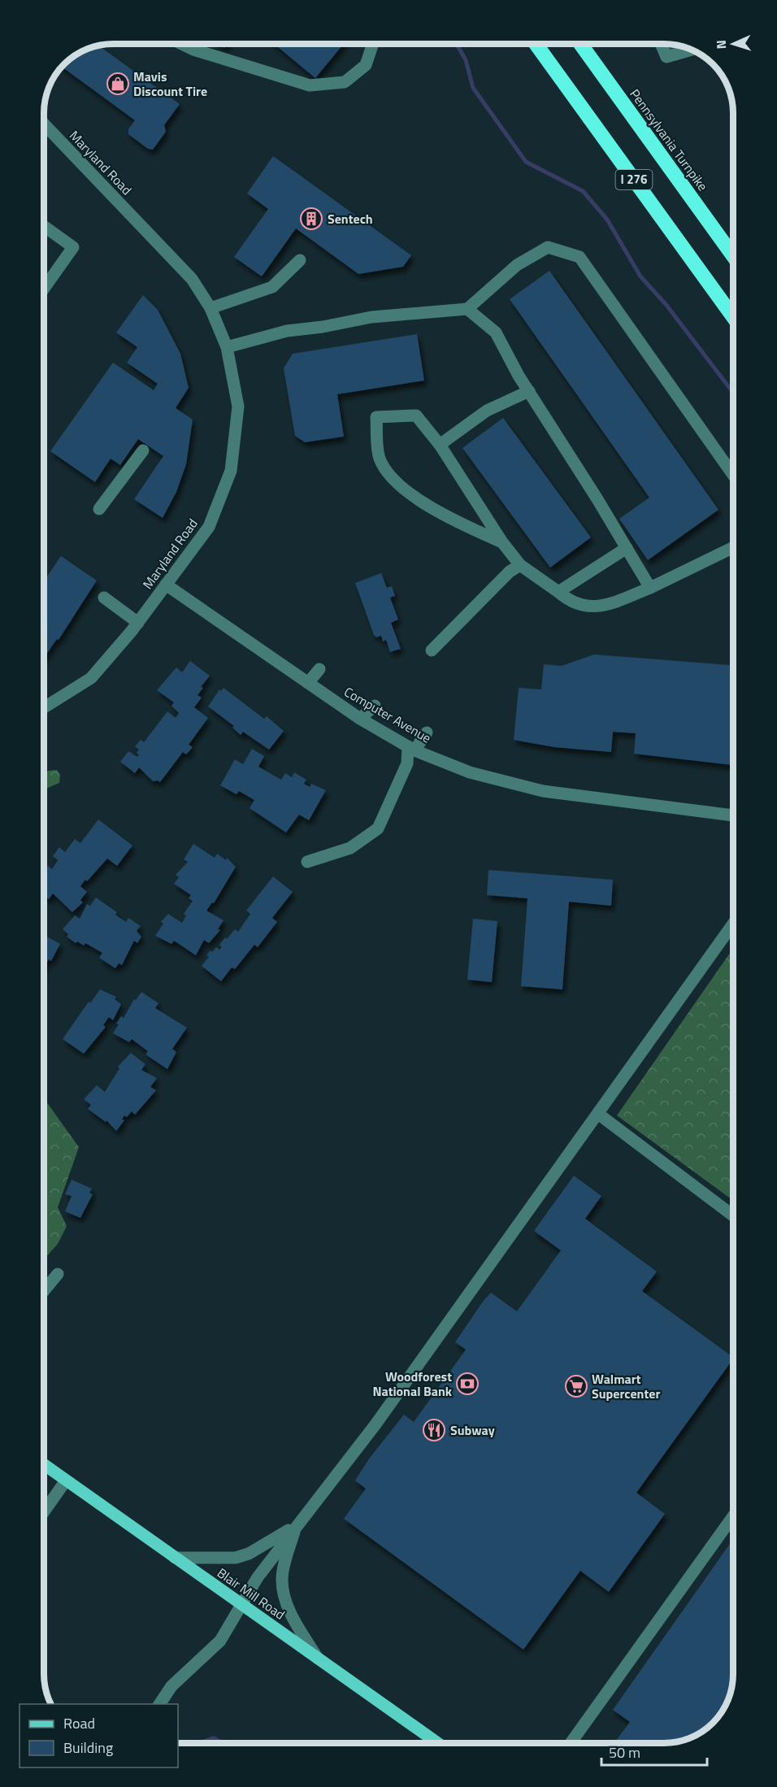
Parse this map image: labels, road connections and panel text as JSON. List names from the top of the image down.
{
  "streets": {
    "highway": ["Pennsylvania Turnpike", "I 276"],
    "main road": ["Blair Mill Road"],
    "street": ["Maryland Road", "Computer Avenue"]
  },
  "crossings": [
    ["Maryland Road", "Computer Avenue"]
  ],
  "places": {
    "shop": ["Mavis Discount Tire"],
    "building": ["Sentech"],
    "bank": ["Woodforest National Bank"],
    "supermarket": ["Walmart Supercenter"],
    "restaurant": ["Subway"]
  },
  "legend": ["Road", "Building"],
  "scale_bar": "50 m",
  "north": "left"
}
